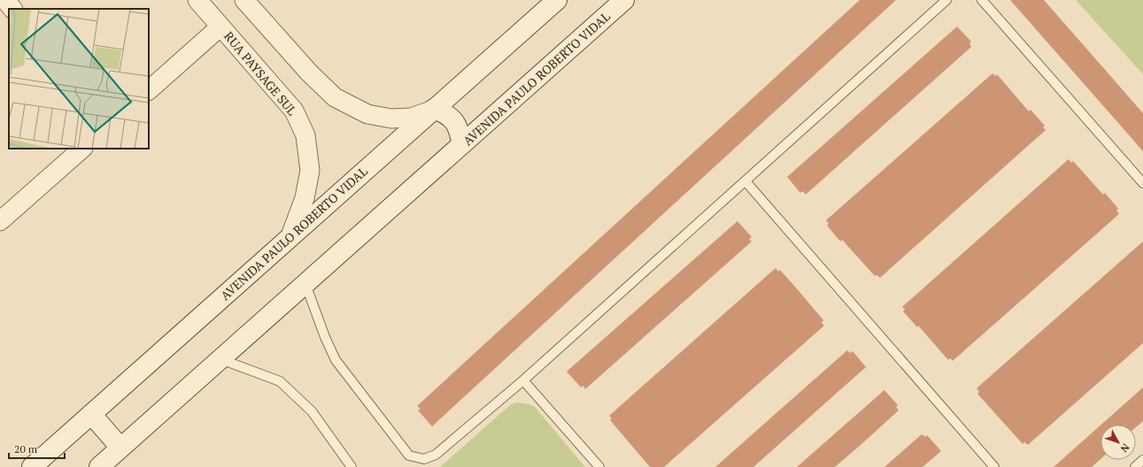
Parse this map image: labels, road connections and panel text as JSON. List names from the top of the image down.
{
  "streets": {
    "street": ["RUA PAYSAGE SUL", "AVENIDA PAULO ROBERTO VIDAL"]
  },
  "crossings": [
    ["RUA PAYSAGE SUL", "AVENIDA PAULO ROBERTO VIDAL"]
  ],
  "scale_bar": "20 m",
  "north": "bottom right"
}
